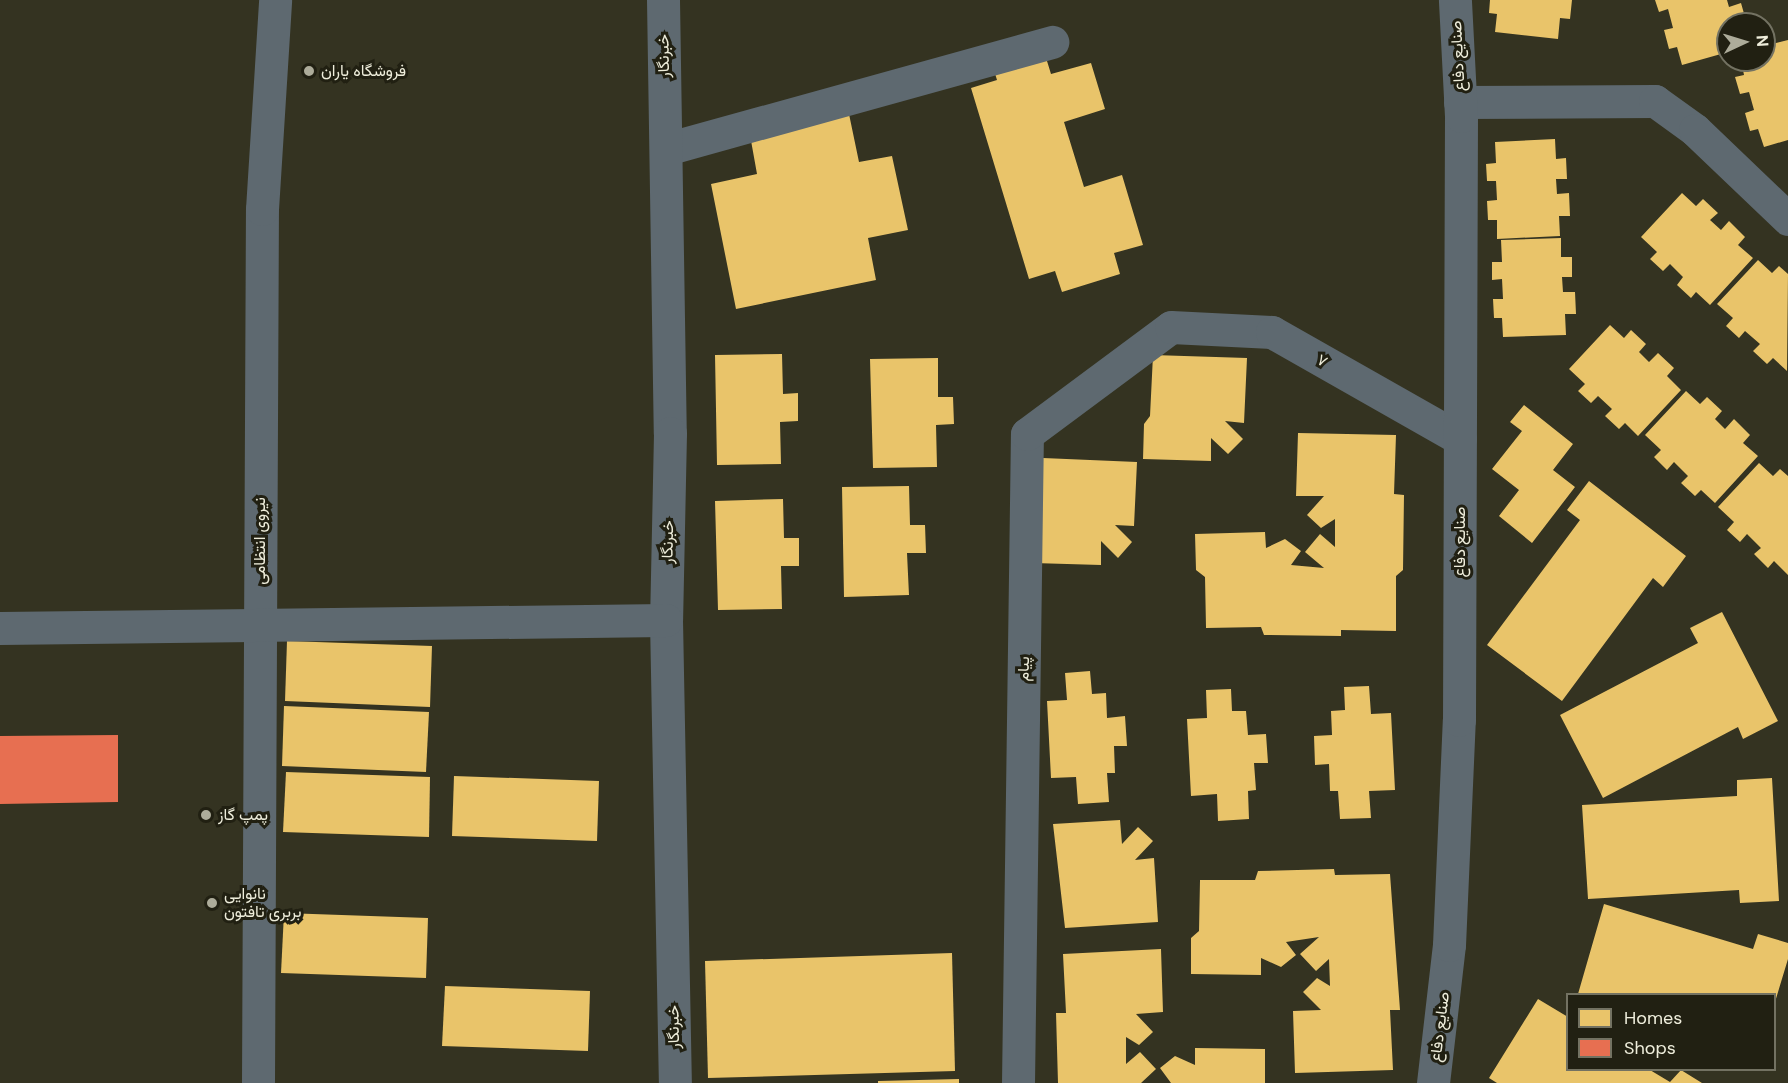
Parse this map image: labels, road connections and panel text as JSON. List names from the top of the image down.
{
  "streets": {
    "street": [
      "خبرنگار",
      "صنایع دفاع",
      "۷",
      "نیروی انتظامی",
      "پیام"
    ]
  },
  "crossings": [
    ["صنایع دفاع", "۷"],
    ["۷", "پیام"]
  ],
  "places": ["فروشگاه یاران", "پمپ گاز", "نانوایی بربری تافتون"],
  "legend": ["Homes", "Shops"],
  "north": "right"
}
